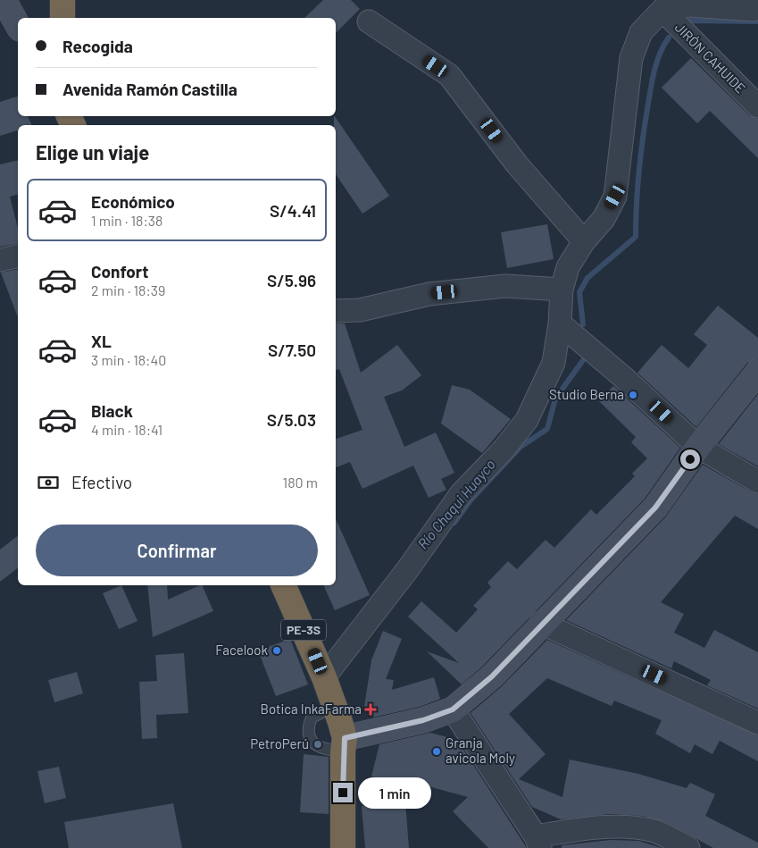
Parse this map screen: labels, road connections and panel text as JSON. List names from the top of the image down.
{
  "streets": {
    "highway": ["PE-3S"],
    "street": ["JIRÓN CAHUIDE"]
  },
  "water": ["Río Chaqui Huayco"],
  "places": {
    "other": [
      "Studio Berna",
      "Facelook",
      "PetroPerú",
      "Granja avicola Moly"
    ],
    "health": ["Botica InkaFarma"]
  },
  "page": {
    "banner": ["Recogida", "Avenida Ramón Castilla"],
    "heading": "Elige un viaje",
    "list": [
      {
        "name": "Económico",
        "note": "1 min · 18:38",
        "value": "S/4.41"
      },
      {
        "name": "Confort",
        "note": "2 min · 18:39",
        "value": "S/5.96"
      },
      {
        "name": "XL",
        "note": "3 min · 18:40",
        "value": "S/7.50"
      },
      {
        "name": "Black",
        "note": "4 min · 18:41",
        "value": "S/5.03"
      }
    ],
    "pay": ["Efectivo", "180 m"],
    "buttons": "Confirmar",
    "bubble": "1 min"
  }
}
